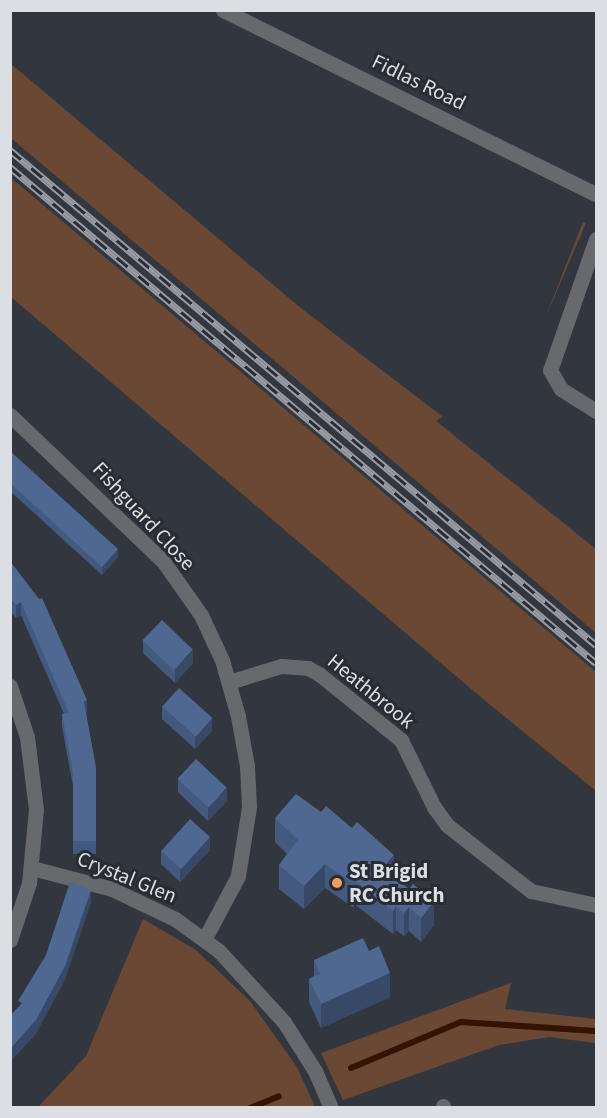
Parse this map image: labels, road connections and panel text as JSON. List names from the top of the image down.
{
  "streets": {
    "street": [
      "Fidlas Road",
      "Fishguard Close",
      "Heathbrook",
      "Crystal Glen"
    ]
  },
  "crossings": [
    ["Fishguard Close", "Heathbrook"],
    ["Fishguard Close", "Crystal Glen"]
  ],
  "places": ["St Brigid RC Church"]
}
